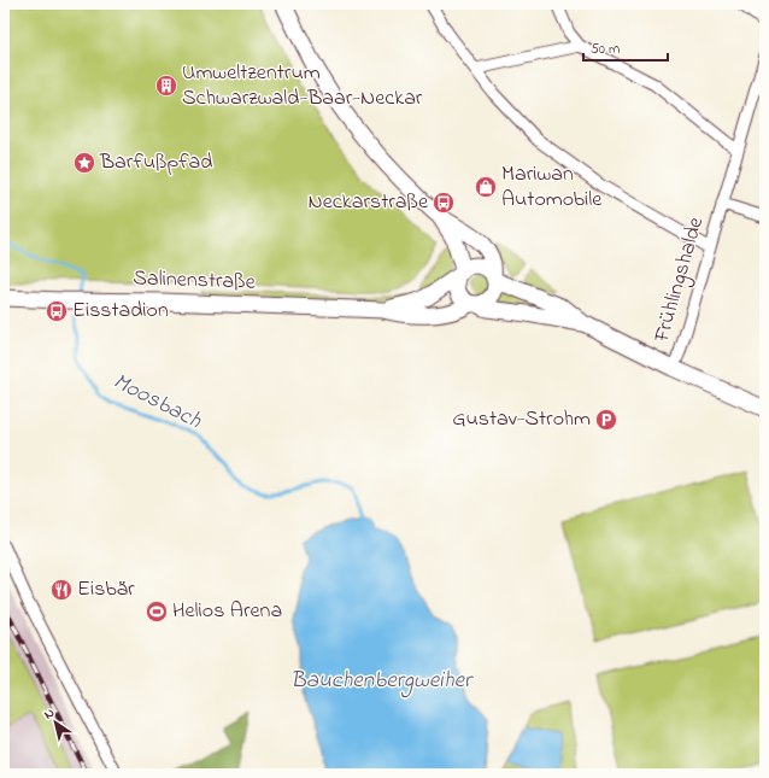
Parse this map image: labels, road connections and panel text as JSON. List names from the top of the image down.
{
  "streets": {
    "main road": ["Salinenstraße"],
    "street": ["Frühlingshalde"]
  },
  "water": ["Moosbach", "Bauchenbergweiher"],
  "places": {
    "building": ["Umweltzentrum Schwarzwald-Baar-Neckar"],
    "place": ["Barfußpfad"],
    "shop": ["Mariwan Automobile"],
    "bus stop": ["Neckarstraße", "Eisstadion"],
    "parking": ["Gustav-Strohm"],
    "restaurant": ["Eisbär"],
    "sports": ["Helios Arena"]
  },
  "scale_bar": "50 m",
  "north": "top left"
}
